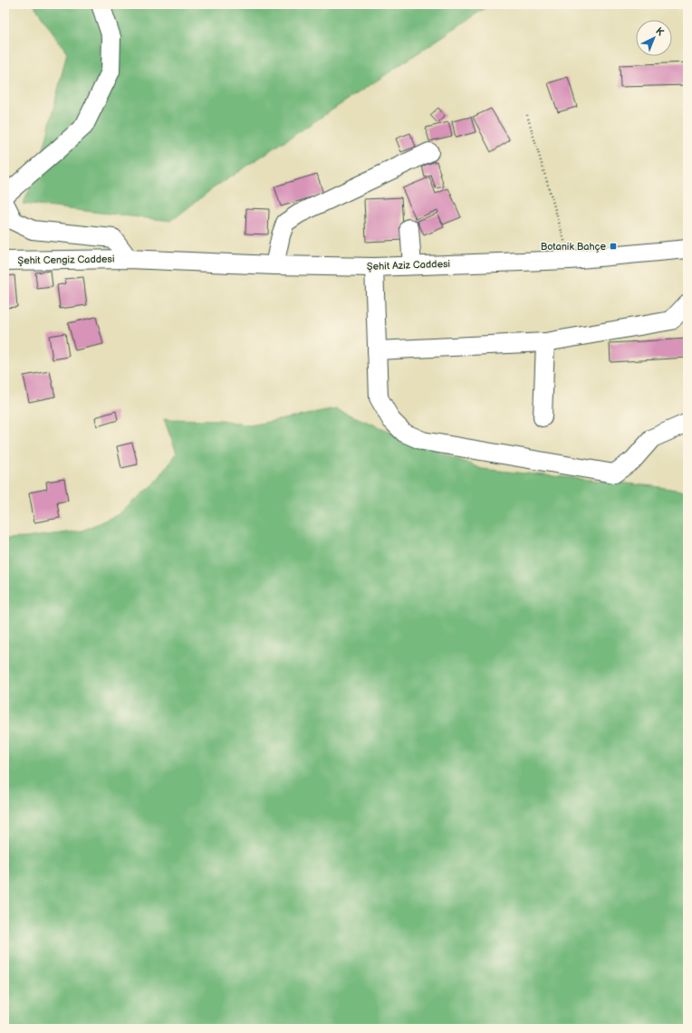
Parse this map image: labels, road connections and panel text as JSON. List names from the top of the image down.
{
  "streets": {
    "street": ["Şehit Cengiz Caddesi", "Şehit Aziz Caddesi"]
  },
  "crossings": [
    ["Şehit Cengiz Caddesi", "Şehit Aziz Caddesi"]
  ],
  "places": {
    "transit": ["Botanik Bahçe"]
  },
  "north": "top right"
}
